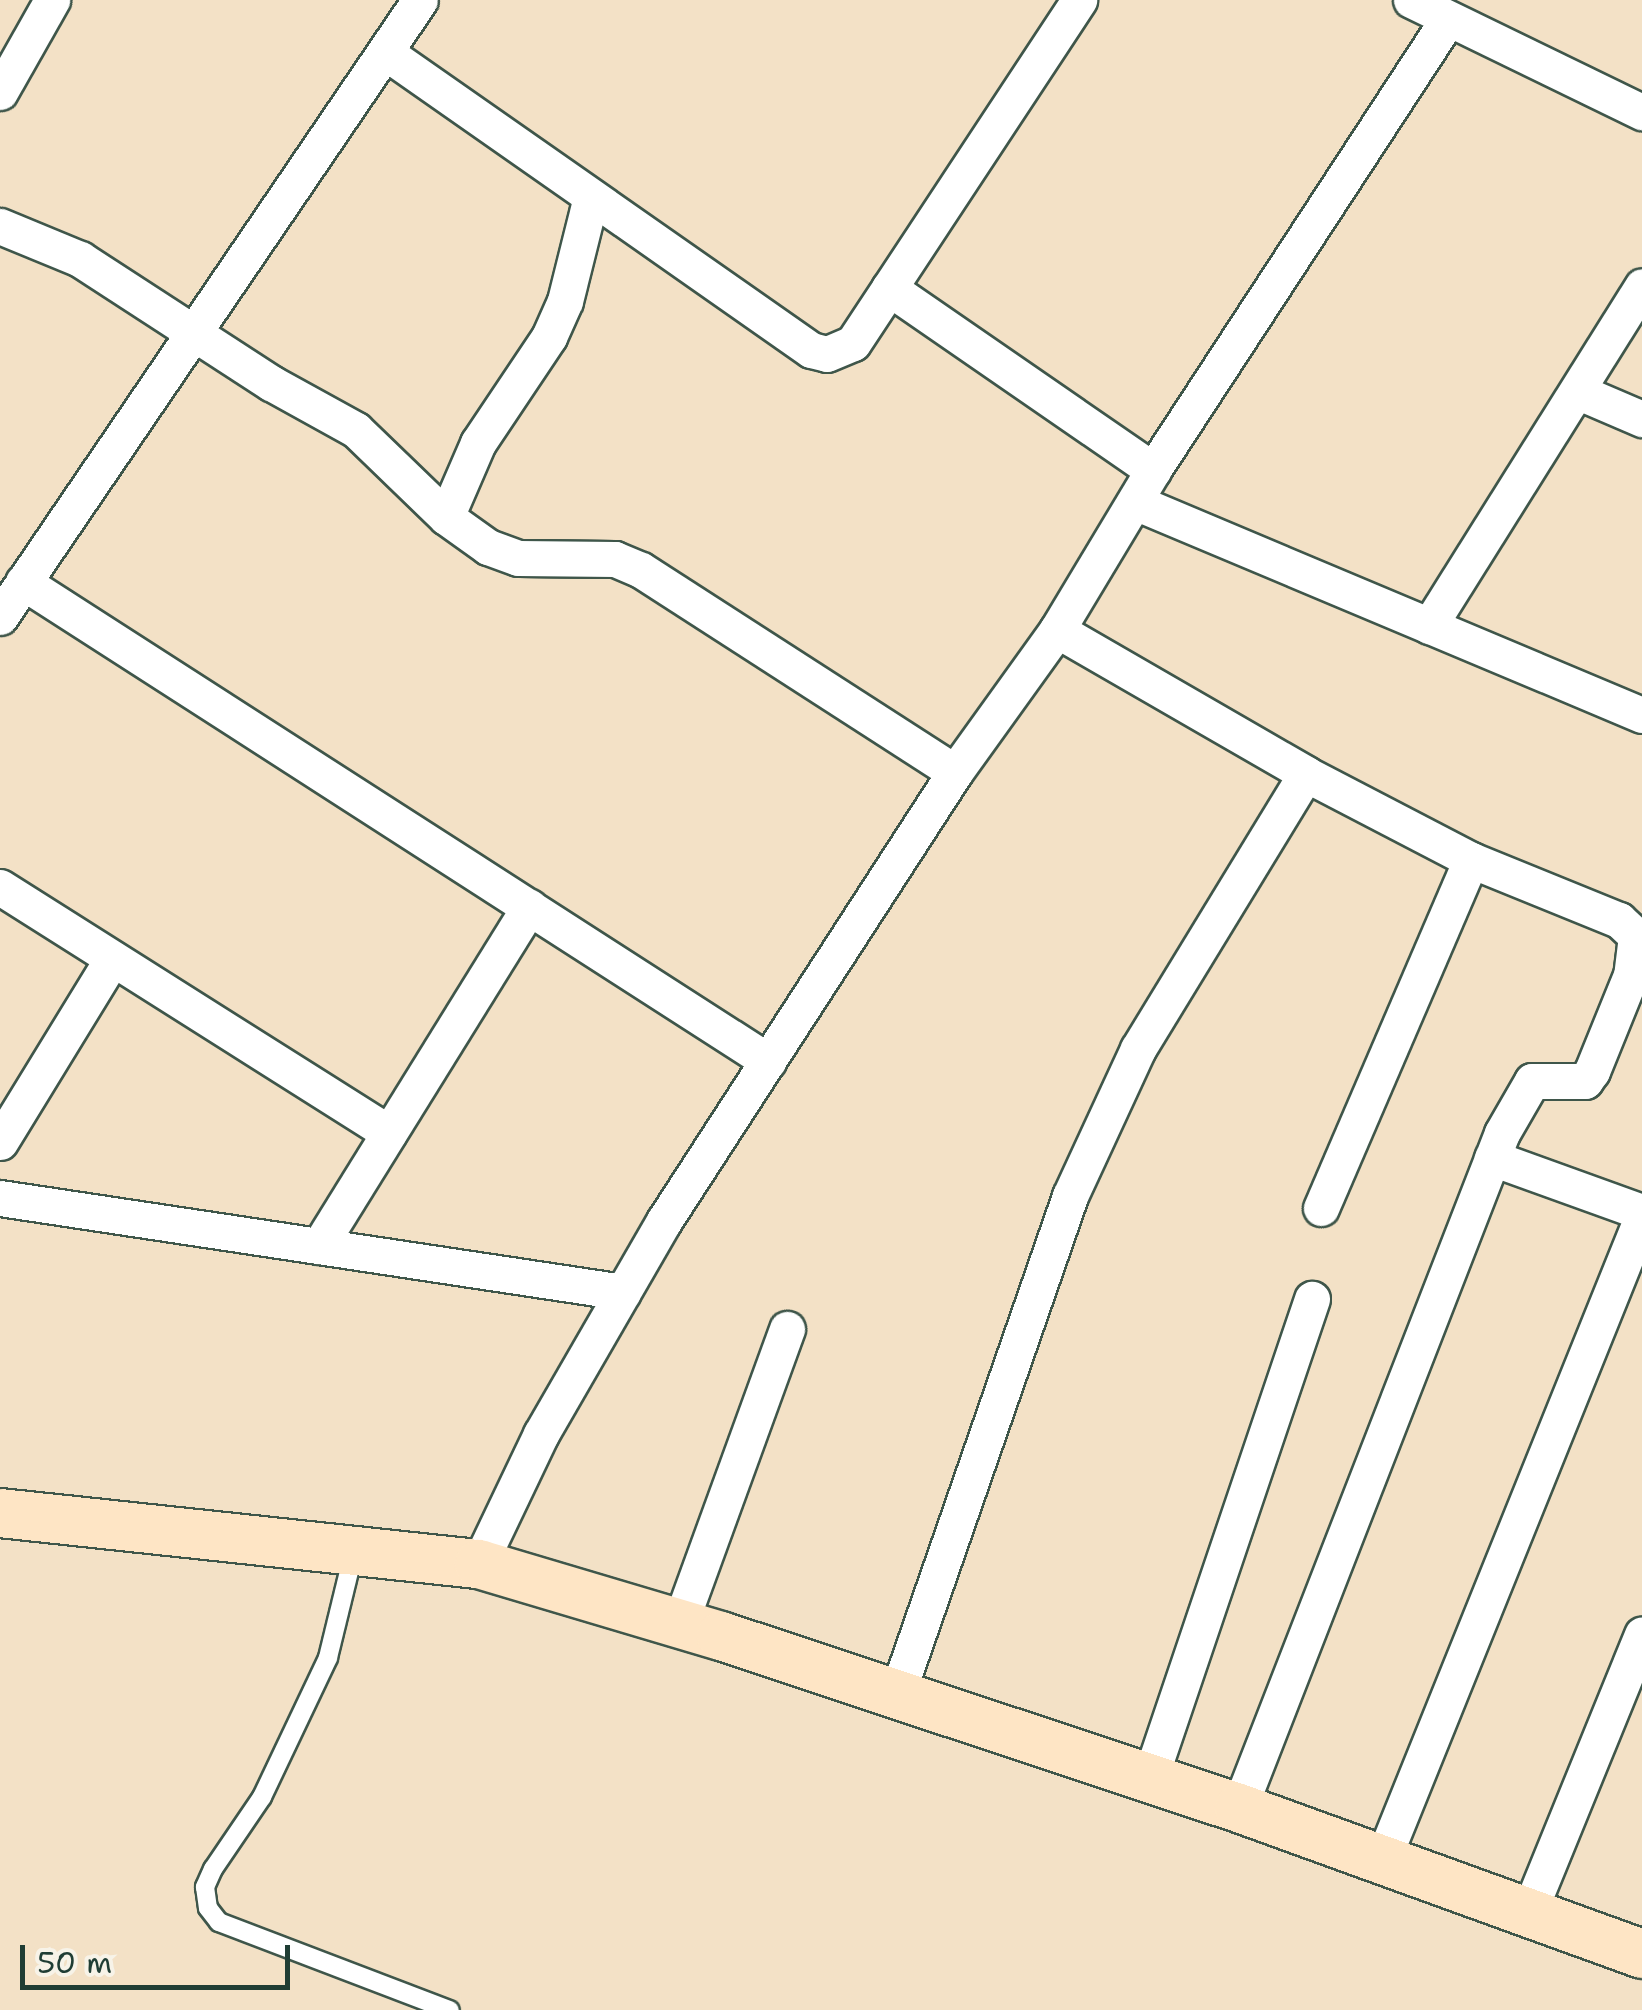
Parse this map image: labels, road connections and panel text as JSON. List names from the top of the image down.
{
  "scale_bar": "50 m"
}
